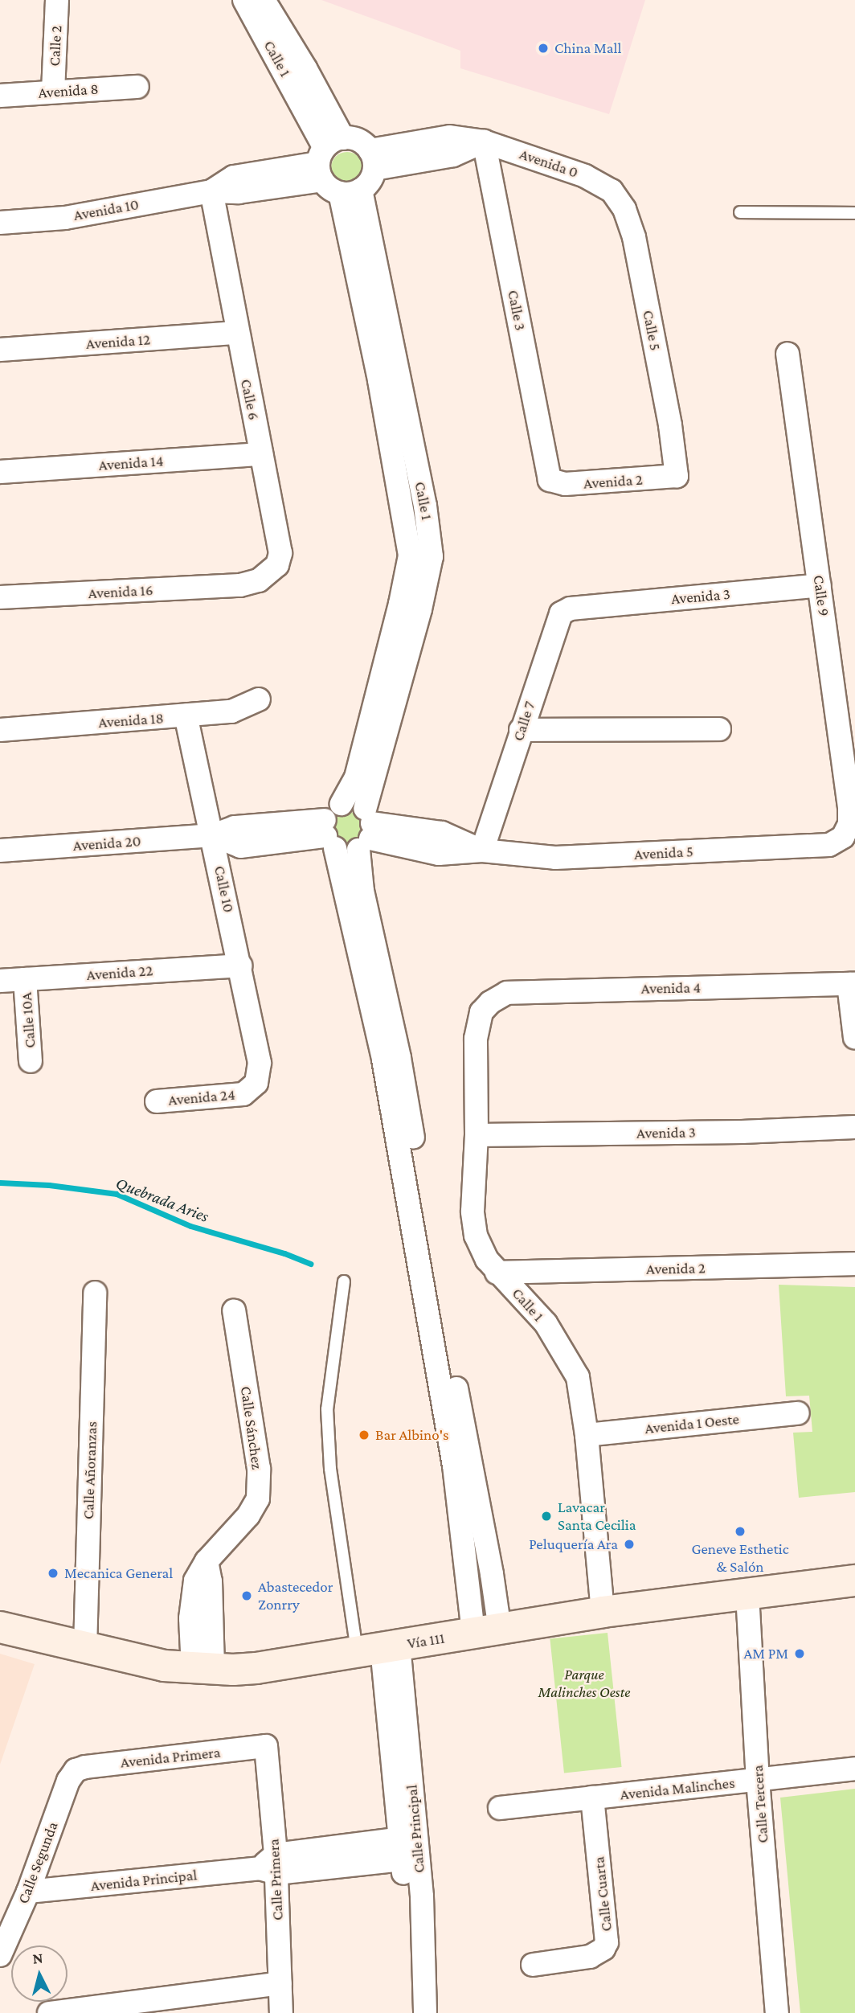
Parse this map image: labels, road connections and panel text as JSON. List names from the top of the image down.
{
  "streets": {
    "main road": ["Vía 111"],
    "street": [
      "Calle 2",
      "Calle 1",
      "Avenida 8",
      "Avenida 0",
      "Avenida 10",
      "Calle 3",
      "Calle 5",
      "Avenida 12",
      "Calle 6",
      "Avenida 14",
      "Avenida 2",
      "Avenida 16",
      "Calle 9",
      "Avenida 3",
      "Avenida 18",
      "Calle 7",
      "Avenida 20",
      "Avenida 5",
      "Calle 10",
      "Avenida 22",
      "Avenida 4",
      "Calle 10A",
      "Avenida 24",
      "Avenida 1 Oeste",
      "Calle Sánchez",
      "Calle Añoranzas",
      "Avenida Primera",
      "Avenida Malinches",
      "Calle Tercera",
      "Calle Principal",
      "Calle Segunda",
      "Calle Primera",
      "Avenida Principal",
      "Calle Cuarta"
    ]
  },
  "crossings": [
    ["Calle 2", "Avenida 8"],
    ["Calle 1", "Avenida 10"],
    ["Calle 1", "Avenida 2"],
    ["Calle 1", "Avenida 3"],
    ["Calle 1", "Avenida 20"],
    ["Calle 1", "Avenida 5"],
    ["Calle 1", "Avenida 4"],
    ["Calle 1", "Avenida 1 Oeste"],
    ["Calle 1", "Vía 111"],
    ["Avenida 0", "Calle 3"],
    ["Avenida 0", "Calle 5"],
    ["Avenida 10", "Calle 6"],
    ["Calle 3", "Avenida 2"],
    ["Calle 5", "Avenida 2"],
    ["Avenida 12", "Calle 6"],
    ["Calle 6", "Avenida 14"],
    ["Calle 6", "Avenida 16"],
    ["Calle 9", "Avenida 3"],
    ["Calle 9", "Avenida 5"],
    ["Avenida 3", "Calle 7"],
    ["Avenida 18", "Calle 10"],
    ["Calle 7", "Avenida 5"],
    ["Avenida 20", "Avenida 5"],
    ["Avenida 20", "Calle 10"],
    ["Calle 10", "Avenida 22"],
    ["Calle 10", "Avenida 24"],
    ["Avenida 22", "Calle 10A"],
    ["Calle Sánchez", "Vía 111"],
    ["Calle Añoranzas", "Vía 111"],
    ["Vía 111", "Calle Tercera"],
    ["Vía 111", "Calle Principal"],
    ["Avenida Primera", "Calle Segunda"],
    ["Avenida Primera", "Calle Primera"],
    ["Avenida Malinches", "Calle Tercera"],
    ["Avenida Malinches", "Calle Cuarta"],
    ["Calle Principal", "Avenida Principal"],
    ["Calle Segunda", "Avenida Principal"],
    ["Calle Primera", "Avenida Principal"]
  ],
  "water": ["Quebrada Aries"],
  "parks": ["Parque Malinches Oeste"],
  "places": [
    "China Mall",
    "Bar Albino's",
    "Lavacar Santa Cecilia",
    "Geneve Esthetic & Salón",
    "Peluquería Ara",
    "Mecanica General",
    "Abastecedor Zonrry",
    "AM PM"
  ],
  "north": "top"
}
